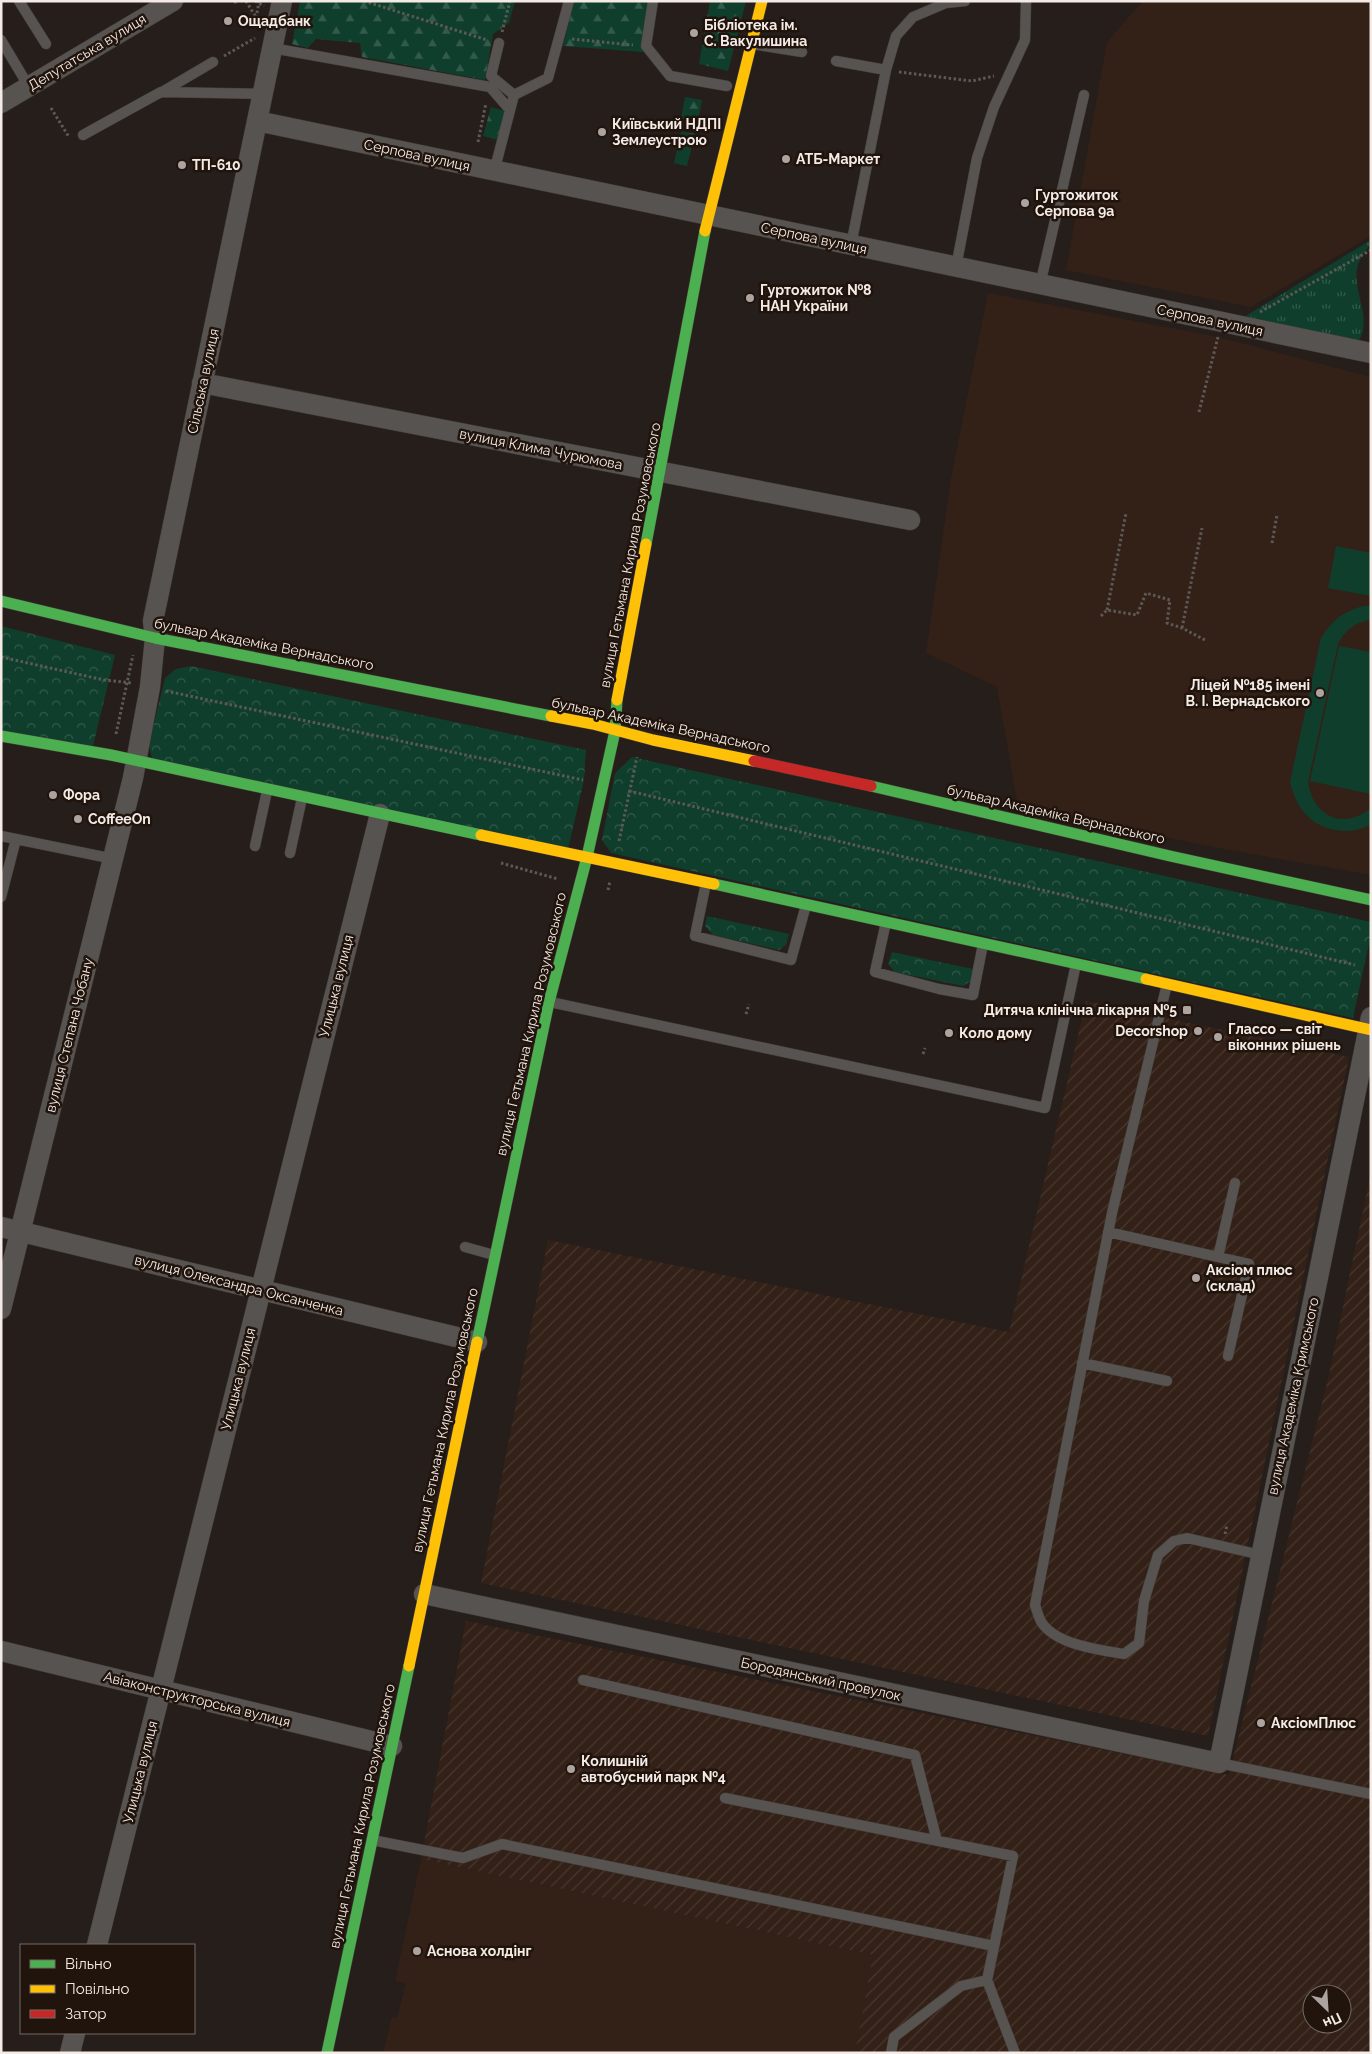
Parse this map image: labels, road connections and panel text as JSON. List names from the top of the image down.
{
  "streets": {
    "main road": ["вулиця Гетьмана Кирила Розумовського", "бульвар Академіка Вернадського"],
    "street": [
      "Депутатська вулиця",
      "Серпова вулиця",
      "Сільська вулиця",
      "вулиця Клима Чурюмова",
      "Улицька вулиця",
      "вулиця Степана Чобану",
      "вулиця Олександра Оксанченка",
      "вулиця Академіка Кримського",
      "Бородянський провулок",
      "Авіаконструкторська вулиця"
    ]
  },
  "crossings": [
    ["Серпова вулиця", "Сільська вулиця"],
    ["Серпова вулиця", "вулиця Гетьмана Кирила Розумовського"],
    ["Сільська вулиця", "вулиця Клима Чурюмова"],
    ["Сільська вулиця", "бульвар Академіка Вернадського"],
    ["Сільська вулиця", "вулиця Степана Чобану"],
    ["вулиця Клима Чурюмова", "вулиця Гетьмана Кирила Розумовського"],
    ["вулиця Гетьмана Кирила Розумовського", "бульвар Академіка Вернадського"],
    ["вулиця Гетьмана Кирила Розумовського", "вулиця Олександра Оксанченка"],
    ["вулиця Гетьмана Кирила Розумовського", "Бородянський провулок"],
    ["вулиця Гетьмана Кирила Розумовського", "Авіаконструкторська вулиця"],
    ["Улицька вулиця", "вулиця Олександра Оксанченка"],
    ["Улицька вулиця", "Авіаконструкторська вулиця"],
    ["вулиця Степана Чобану", "вулиця Олександра Оксанченка"],
    ["вулиця Академіка Кримського", "Бородянський провулок"]
  ],
  "places": {
    "other": [
      "Ощадбанк",
      "Бібліотека ім. С. Вакулишина",
      "Київський НДПІ Землеустрою",
      "АТБ-Маркет",
      "ТП-610",
      "Гуртожиток Серпова 9а",
      "Гуртожиток №8 НАН України",
      "Ліцей №185 імені В. І. Вернадського",
      "Фора",
      "CoffeeOn",
      "Decorshop",
      "Коло дому",
      "Глассо — світ віконних рішень",
      "Аксіом плюс (склад)",
      "АксіомПлюс",
      "Колишній автобусний парк №4",
      "Аснова холдінг"
    ],
    "transit": ["Дитяча клінічна лікарня №5"]
  },
  "legend": ["Вільно", "Повільно", "Затор"],
  "north": "bottom right"
}
